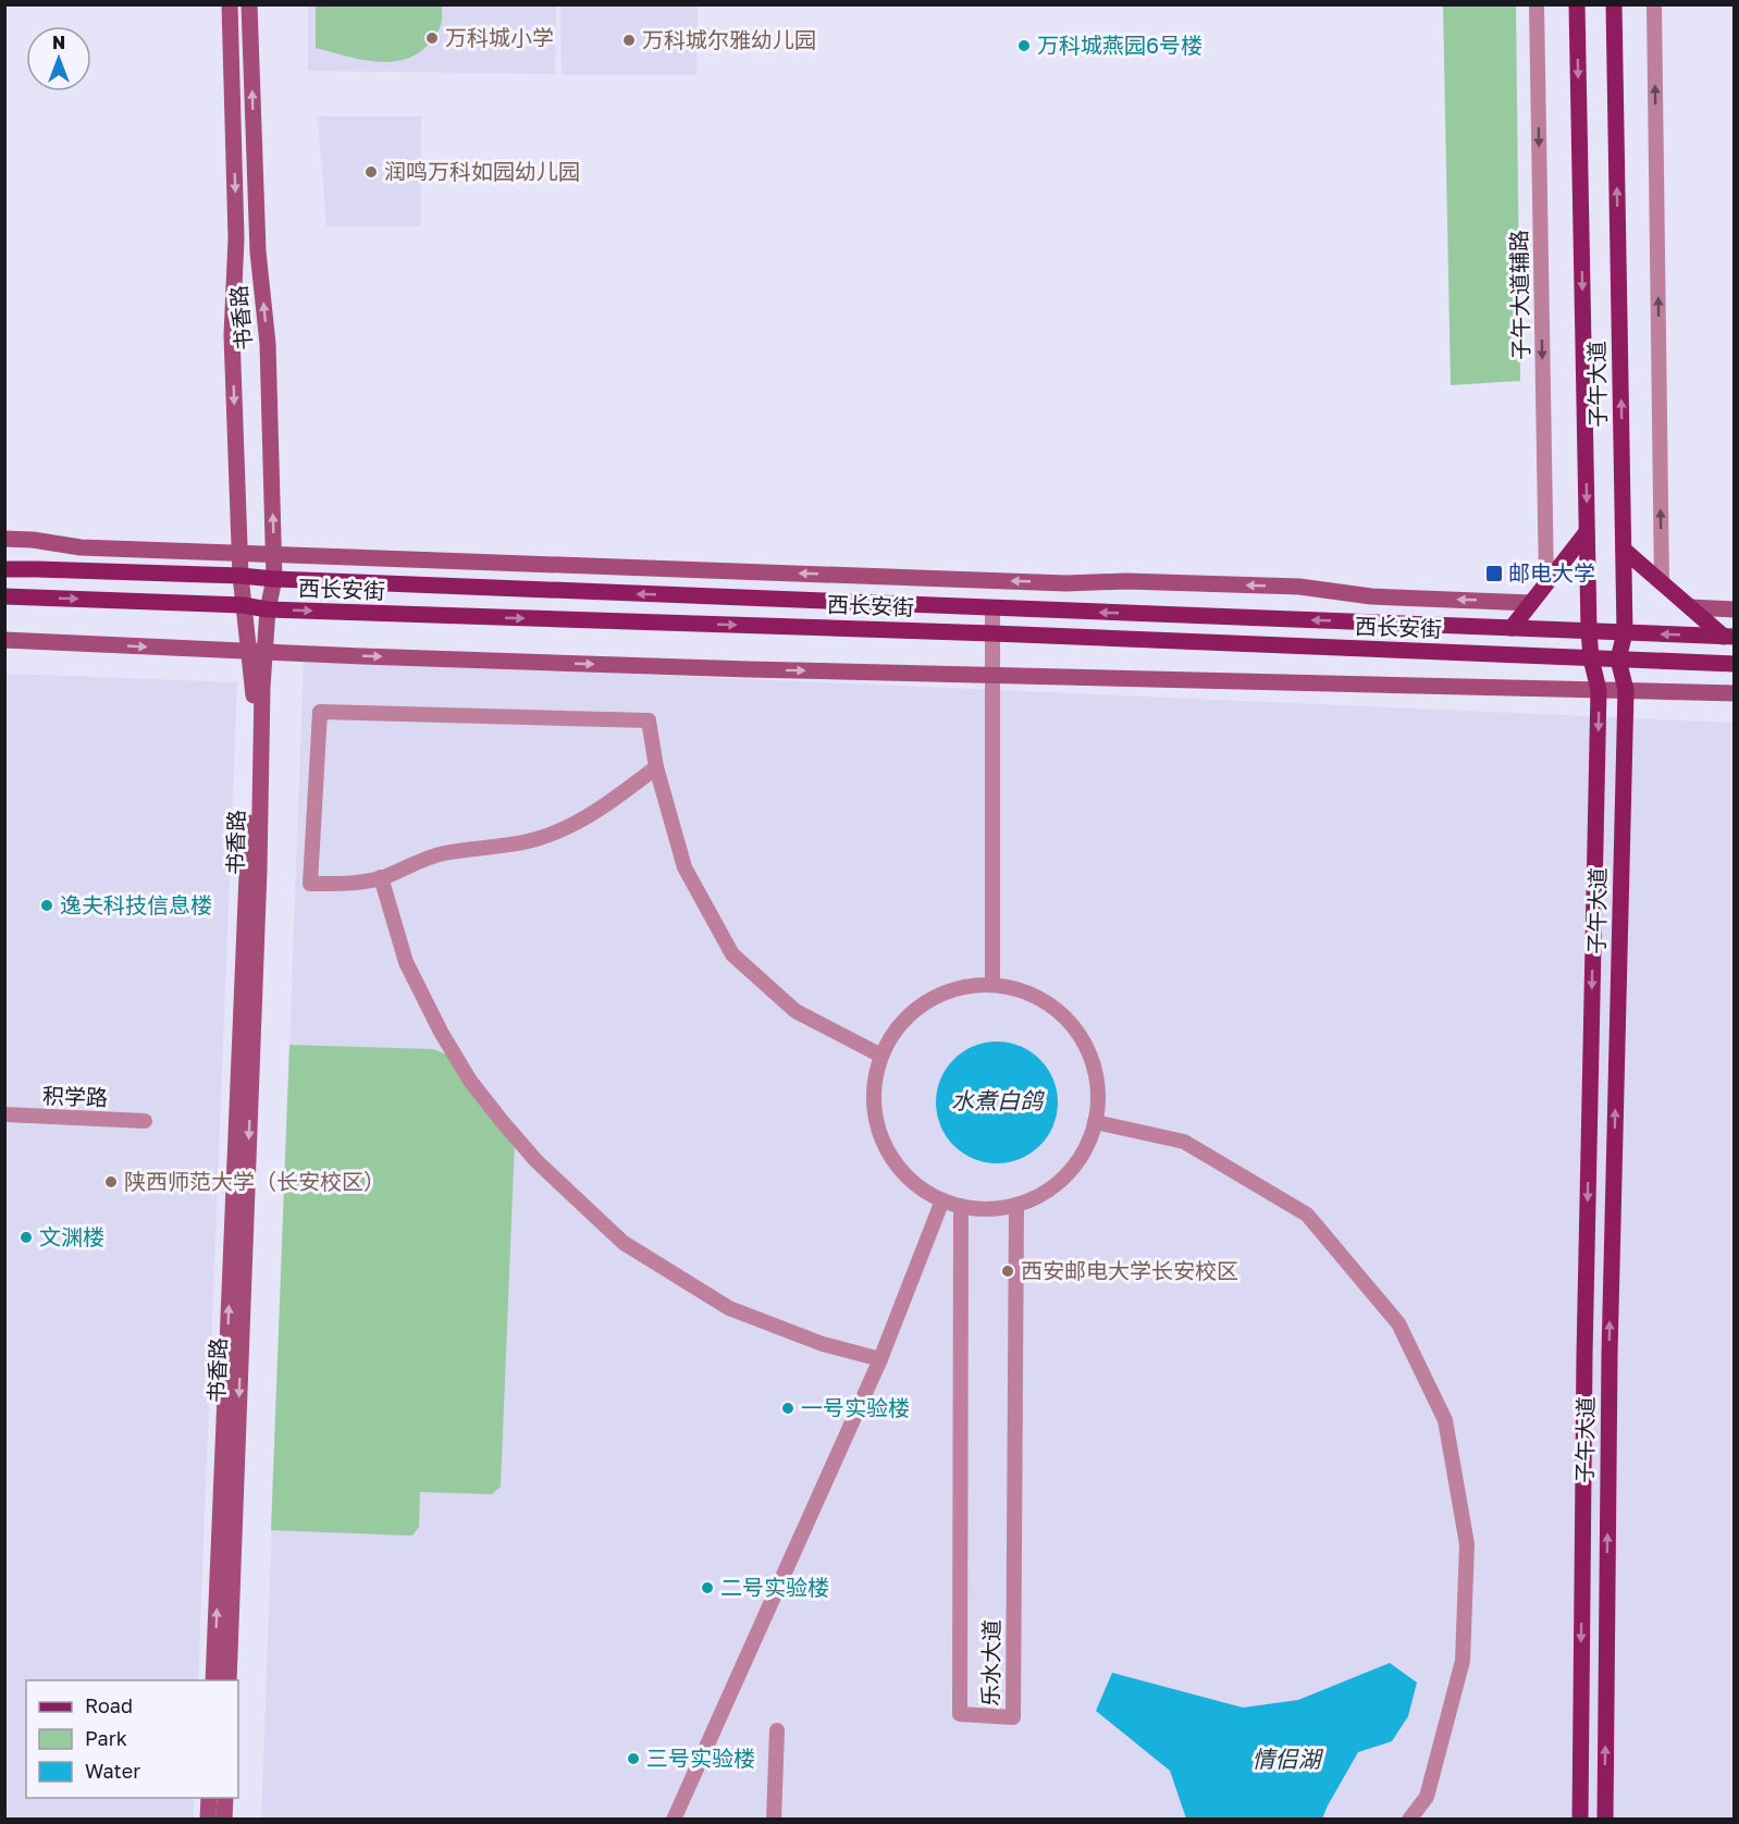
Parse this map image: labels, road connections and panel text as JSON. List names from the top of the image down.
{
  "streets": {
    "main road": ["子午大道", "西长安街"],
    "street": [
      "子午大道辅路",
      "书香路",
      "积学路",
      "乐水大道"
    ]
  },
  "crossings": [
    ["书香路", "西长安街"],
    ["子午大道", "西长安街"]
  ],
  "water": ["水煮白鸽", "情侣湖"],
  "places": {
    "other": [
      "万科城小学",
      "万科城尔雅幼儿园",
      "万科城燕园6号楼",
      "润鸣万科如园幼儿园",
      "逸夫科技信息楼",
      "陕西师范大学（长安校区）",
      "文渊楼",
      "西安邮电大学长安校区",
      "一号实验楼",
      "二号实验楼",
      "三号实验楼"
    ],
    "transit": ["邮电大学"]
  },
  "legend": ["Road", "Park", "Water"],
  "north": "top"
}
